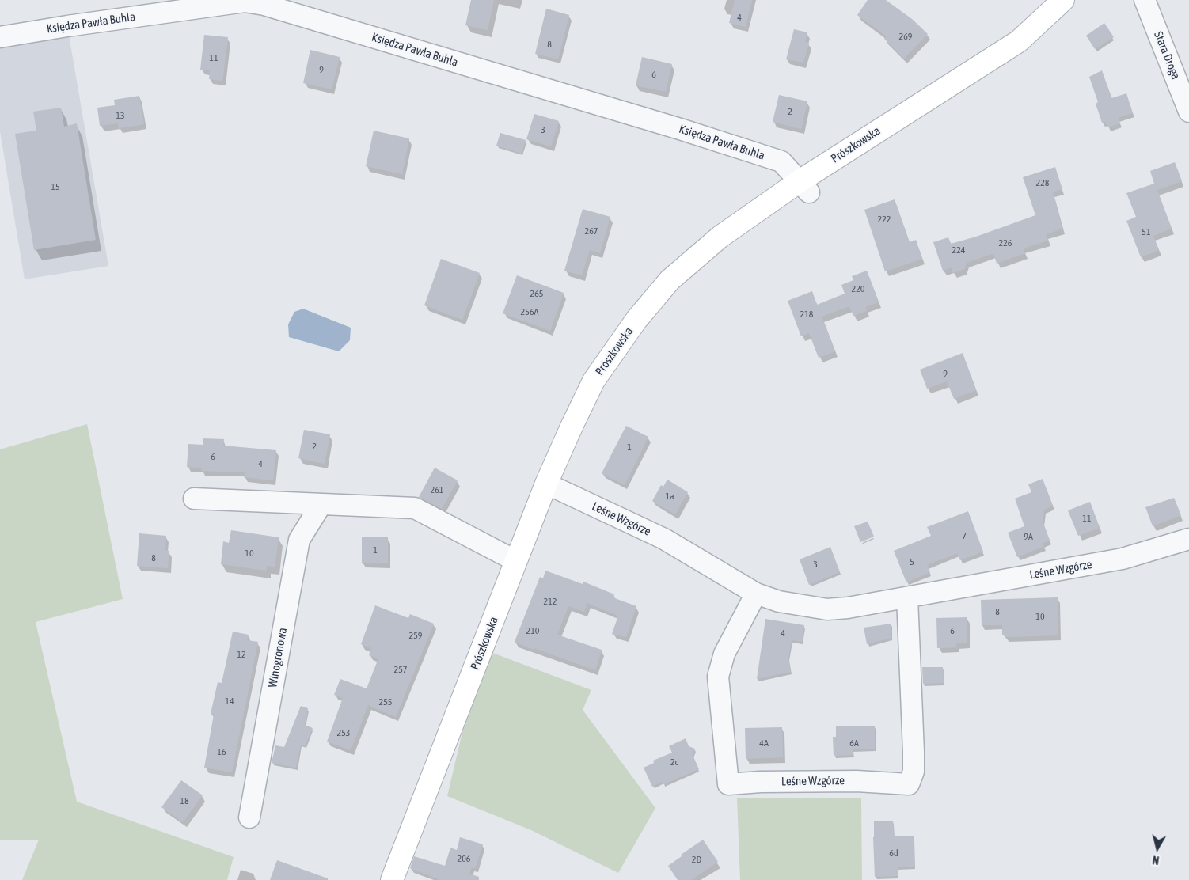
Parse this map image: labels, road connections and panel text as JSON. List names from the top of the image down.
{
  "streets": {
    "main road": ["Prószkowska"],
    "street": [
      "Księdza Pawła Buhla",
      "Stara Droga",
      "Leśne Wzgórze",
      "Winogronowa"
    ]
  },
  "crossings": [
    ["Księdza Pawła Buhla", "Prószkowska"],
    ["Prószkowska", "Leśne Wzgórze"]
  ],
  "house_numbers": [
    "4",
    "269",
    "8",
    "11",
    "9",
    "6",
    "2",
    "13",
    "3",
    "228",
    "15",
    "222",
    "267",
    "51",
    "226",
    "224",
    "220",
    "265",
    "256A",
    "218",
    "9",
    "2",
    "1",
    "6",
    "4",
    "261",
    "1a",
    "11",
    "7",
    "9A",
    "1",
    "10",
    "8",
    "5",
    "3",
    "212",
    "8",
    "10",
    "210",
    "6",
    "4",
    "259",
    "12",
    "257",
    "14",
    "255",
    "253",
    "4A",
    "6A",
    "16",
    "2c",
    "18",
    "6d",
    "206",
    "2D"
  ],
  "north": "bottom"
}
